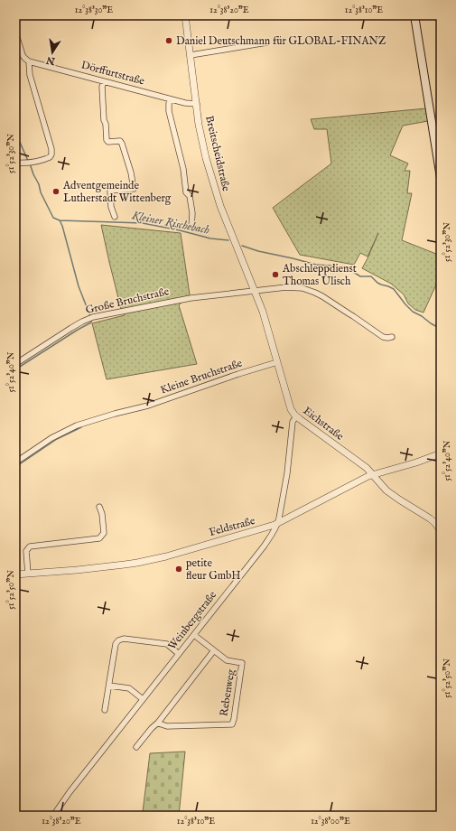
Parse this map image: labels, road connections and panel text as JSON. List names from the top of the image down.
{
  "streets": {
    "street": [
      "Dörffurtstraße",
      "Breitscheidstraße",
      "Große Bruchstraße",
      "Kleine Bruchstraße",
      "Eichstraße",
      "Feldstraße",
      "Weinbergstraße",
      "Rebenweg"
    ]
  },
  "crossings": [
    ["Dörffurtstraße", "Breitscheidstraße"],
    ["Breitscheidstraße", "Große Bruchstraße"],
    ["Breitscheidstraße", "Eichstraße"],
    ["Große Bruchstraße", "Eichstraße"],
    ["Kleine Bruchstraße", "Eichstraße"],
    ["Eichstraße", "Feldstraße"],
    ["Eichstraße", "Weinbergstraße"],
    ["Feldstraße", "Weinbergstraße"],
    ["Weinbergstraße", "Rebenweg"]
  ],
  "water": ["Kleiner Rischebach"],
  "places": [
    "Daniel Deutschmann für GLOBAL-FINANZ",
    "Adventgemeinde Lutherstadt Wittenberg",
    "Abschleppdienst Thomas Ulisch",
    "petite fleur GmbH"
  ],
  "north": "bottom",
  "coordinates": [
    "12°38'30\"E",
    "12°38'20\"E",
    "12°38'10\"E",
    "51°52'30\"N",
    "51°52'40\"N",
    "51°52'50\"N",
    "12°38'00\"E"
  ]
}
